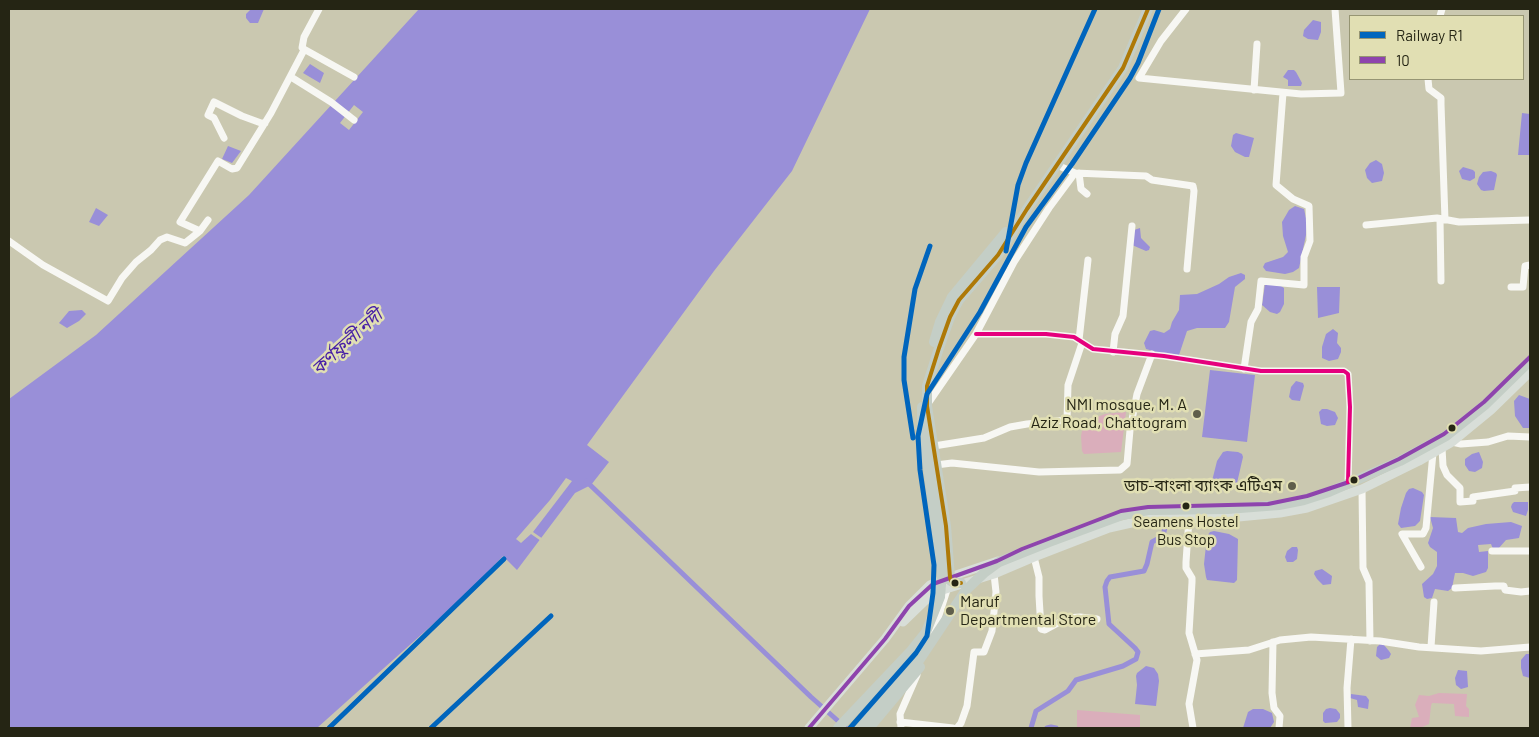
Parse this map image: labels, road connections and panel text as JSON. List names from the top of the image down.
{
  "water": ["কর্ণফুলী নদী"],
  "places": [
    "NMI mosque, M. A Aziz Road, Chattogram",
    "ডাচ-বাংলা ব্যাংক এটিএম",
    "Seamens Hostel Bus Stop",
    "Maruf Departmental Store"
  ],
  "lines": ["rail line R1", "transit line 10"],
  "legend": ["Railway R1", "10"]
}
